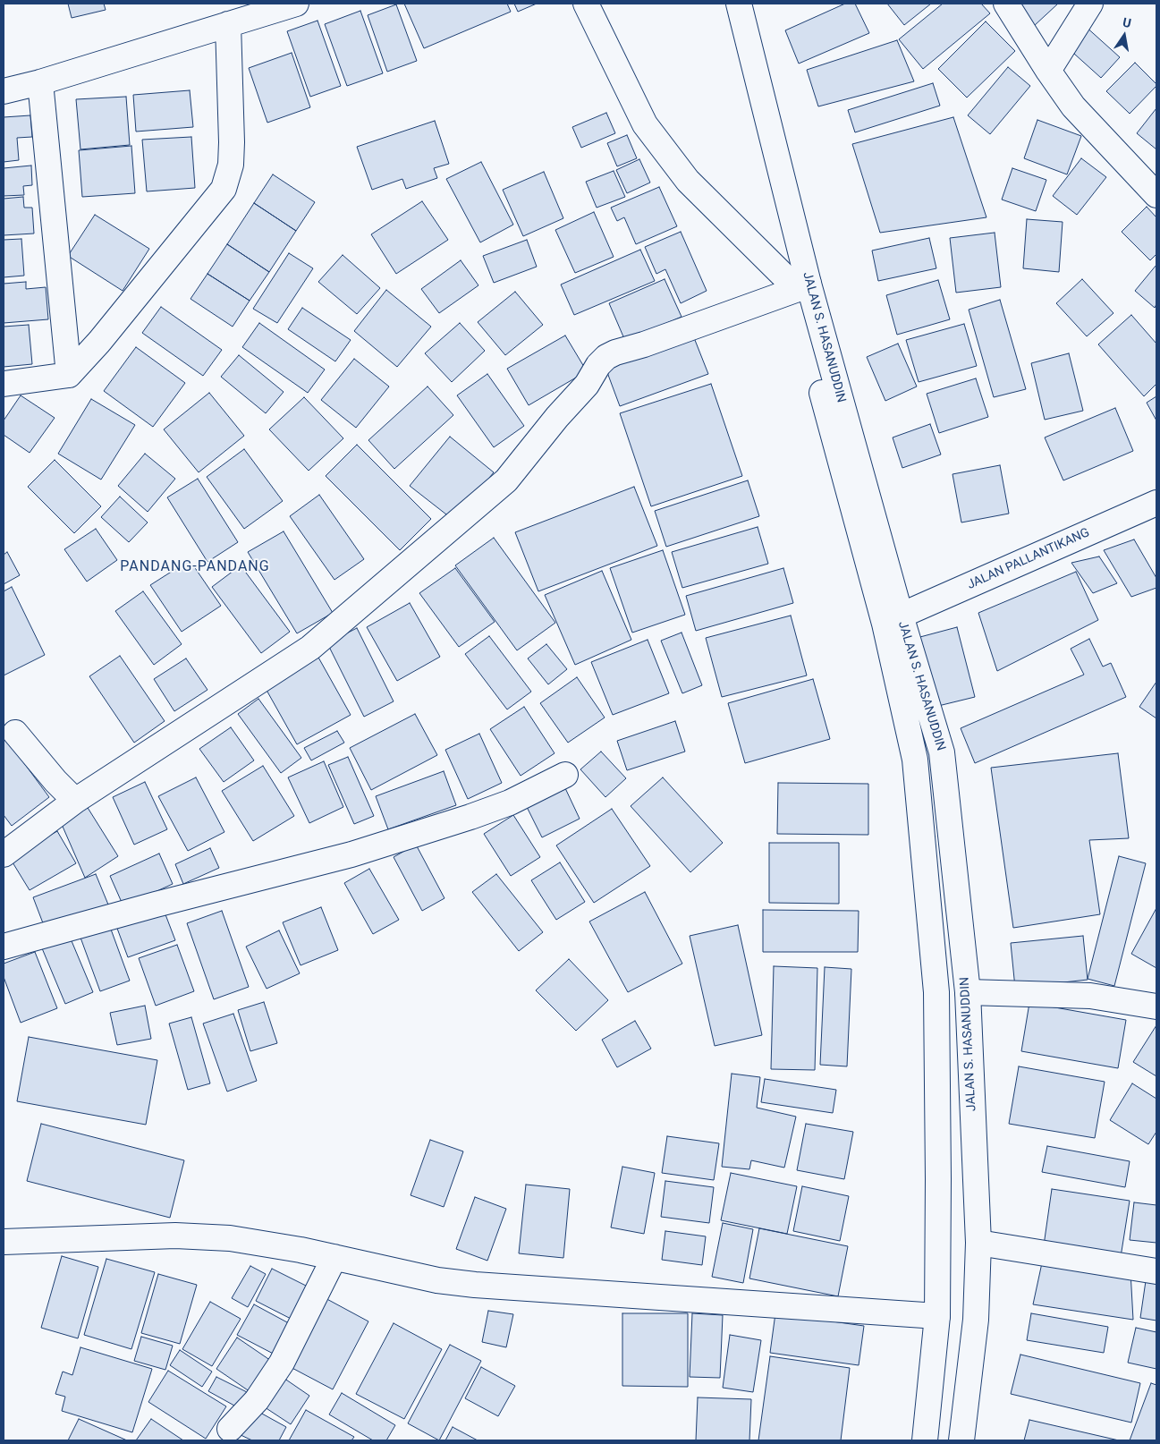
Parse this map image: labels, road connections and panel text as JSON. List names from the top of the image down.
{
  "streets": {
    "main road": ["JALAN S. HASANUDDIN", "JALAN PALLANTIKANG"]
  },
  "crossings": [
    ["JALAN S. HASANUDDIN", "JALAN PALLANTIKANG"]
  ],
  "districts": ["PANDANG-PANDANG"],
  "north": "top"
}
